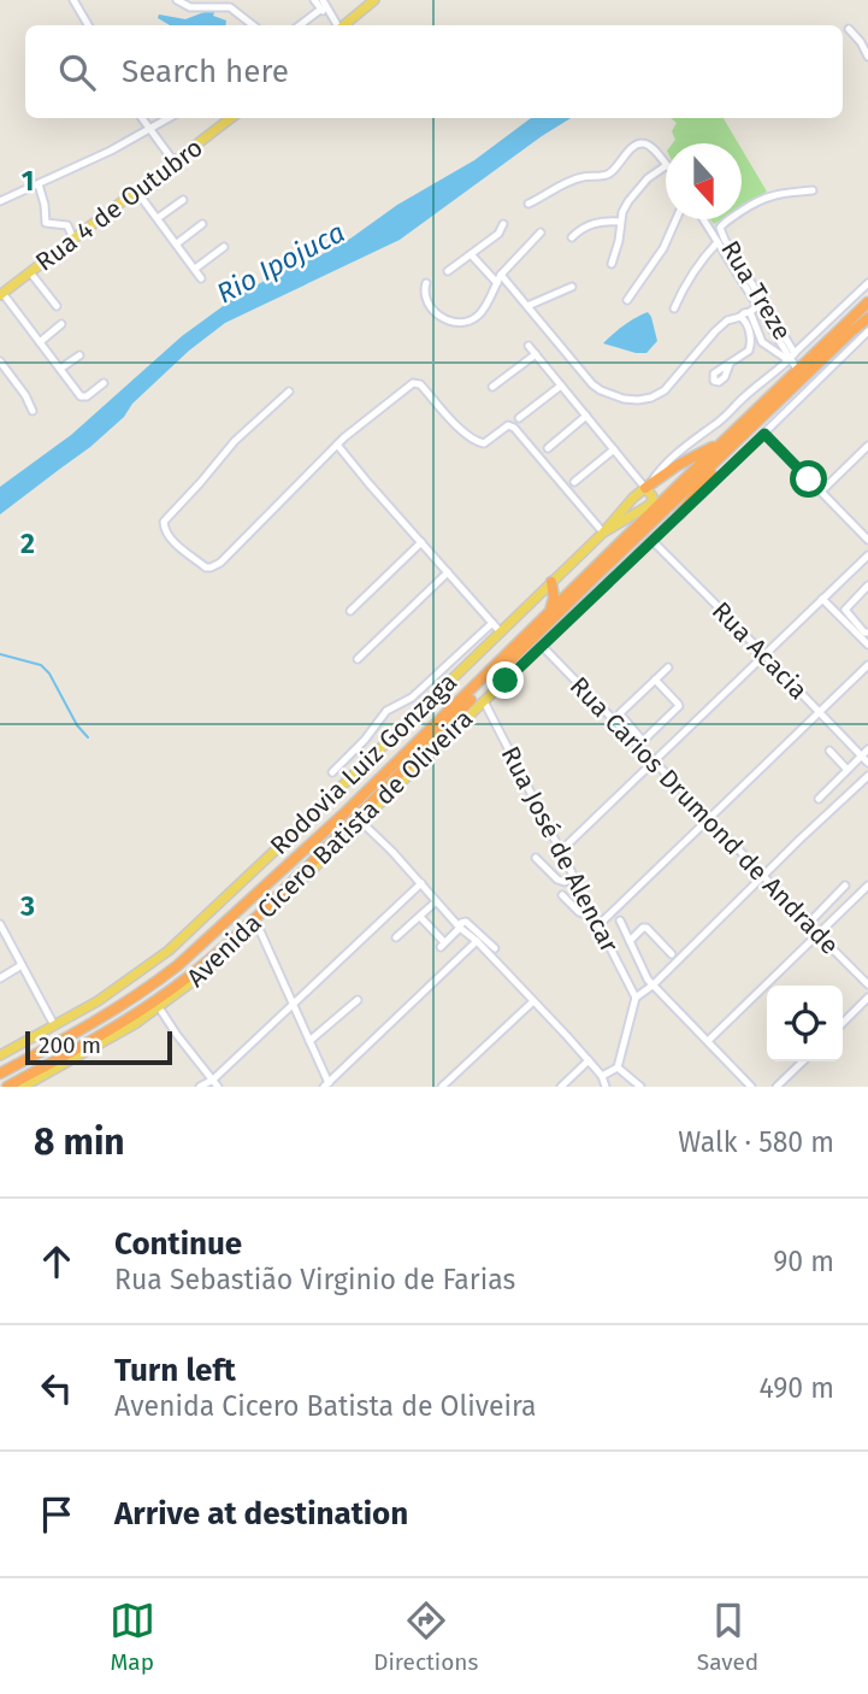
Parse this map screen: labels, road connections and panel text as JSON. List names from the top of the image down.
{
  "streets": {
    "highway": ["Rodovia Luiz Gonzaga"],
    "main road": ["Rua 4 de Outubro", "Avenida Cicero Batista de Oliveira"],
    "street": [
      "Rua Treze",
      "Rua Acacia",
      "Rua Carios Drumond de Andrade",
      "Rua José de Alencar"
    ]
  },
  "crossings": [
    ["Rua Acacia", "Avenida Cicero Batista de Oliveira"],
    ["Rua Carios Drumond de Andrade", "Avenida Cicero Batista de Oliveira"],
    ["Avenida Cicero Batista de Oliveira", "Rua José de Alencar"]
  ],
  "water": ["Rio Ipojuca"],
  "scale_bar": "200 m",
  "north": "bottom",
  "page": {
    "search": "Search here",
    "scale": "200 m",
    "heading": ["8 min", "Walk · 580 m"],
    "list": [
      ["Continue", "Rua Sebastião Virginio de Farias", "90 m"],
      ["Turn left", "Avenida Cicero Batista de Oliveira", "490 m"],
      "Arrive at destination"
    ],
    "nav": ["Map", "Directions", "Saved"]
  },
  "grid": {
    "rows": ["1", "2", "3"]
  }
}
